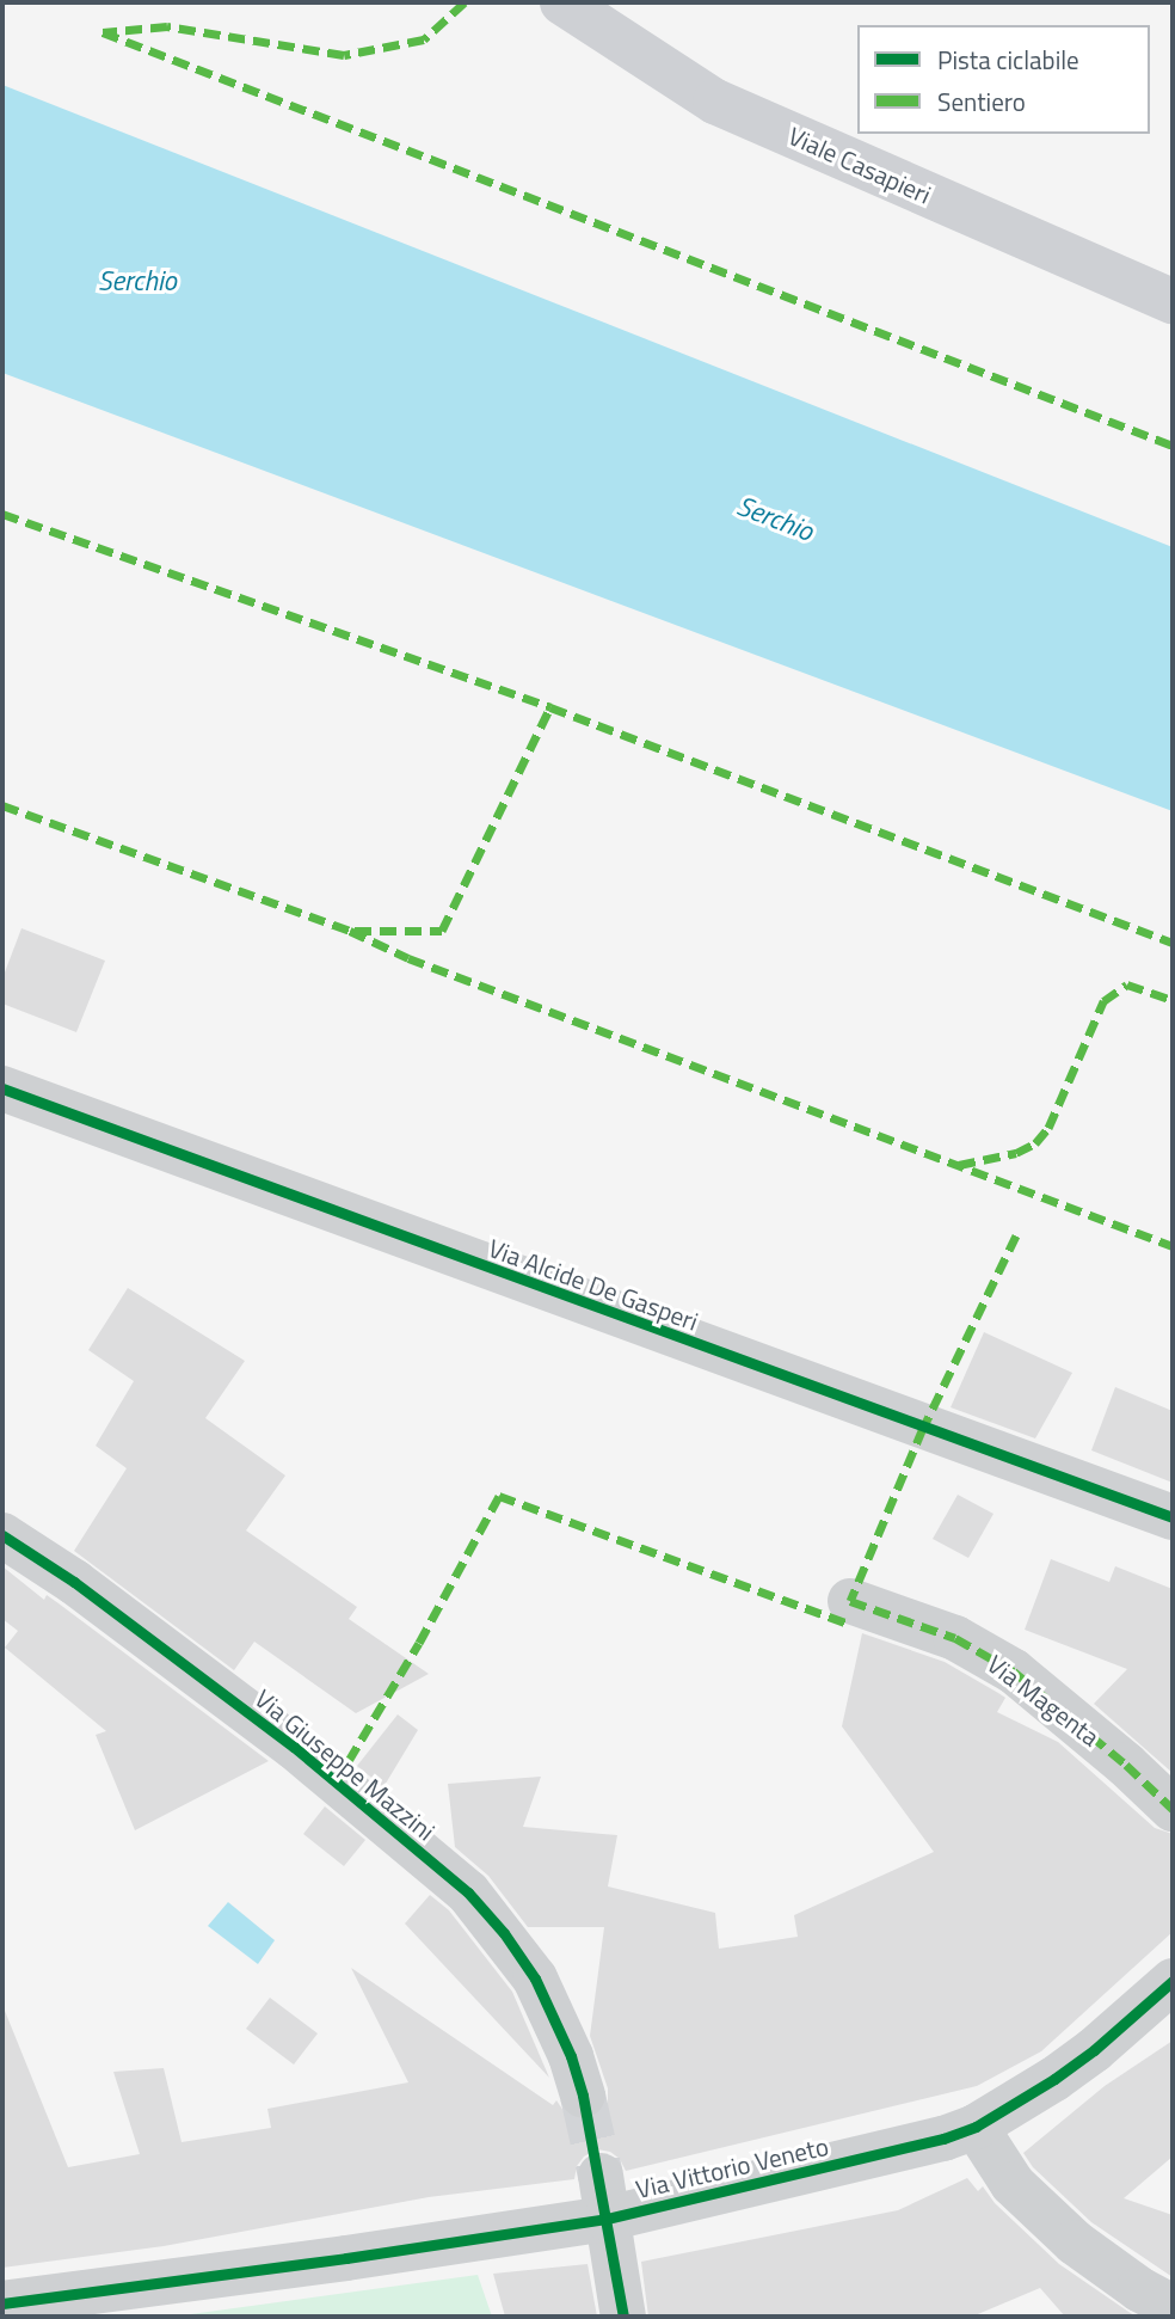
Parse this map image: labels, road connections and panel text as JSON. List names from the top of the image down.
{
  "streets": {
    "main road": ["Viale Casapieri"],
    "street": [
      "Via Alcide De Gasperi",
      "Via Magenta",
      "Via Giuseppe Mazzini",
      "Via Vittorio Veneto"
    ]
  },
  "water": ["Serchio"],
  "legend": ["Pista ciclabile", "Sentiero"]
}
